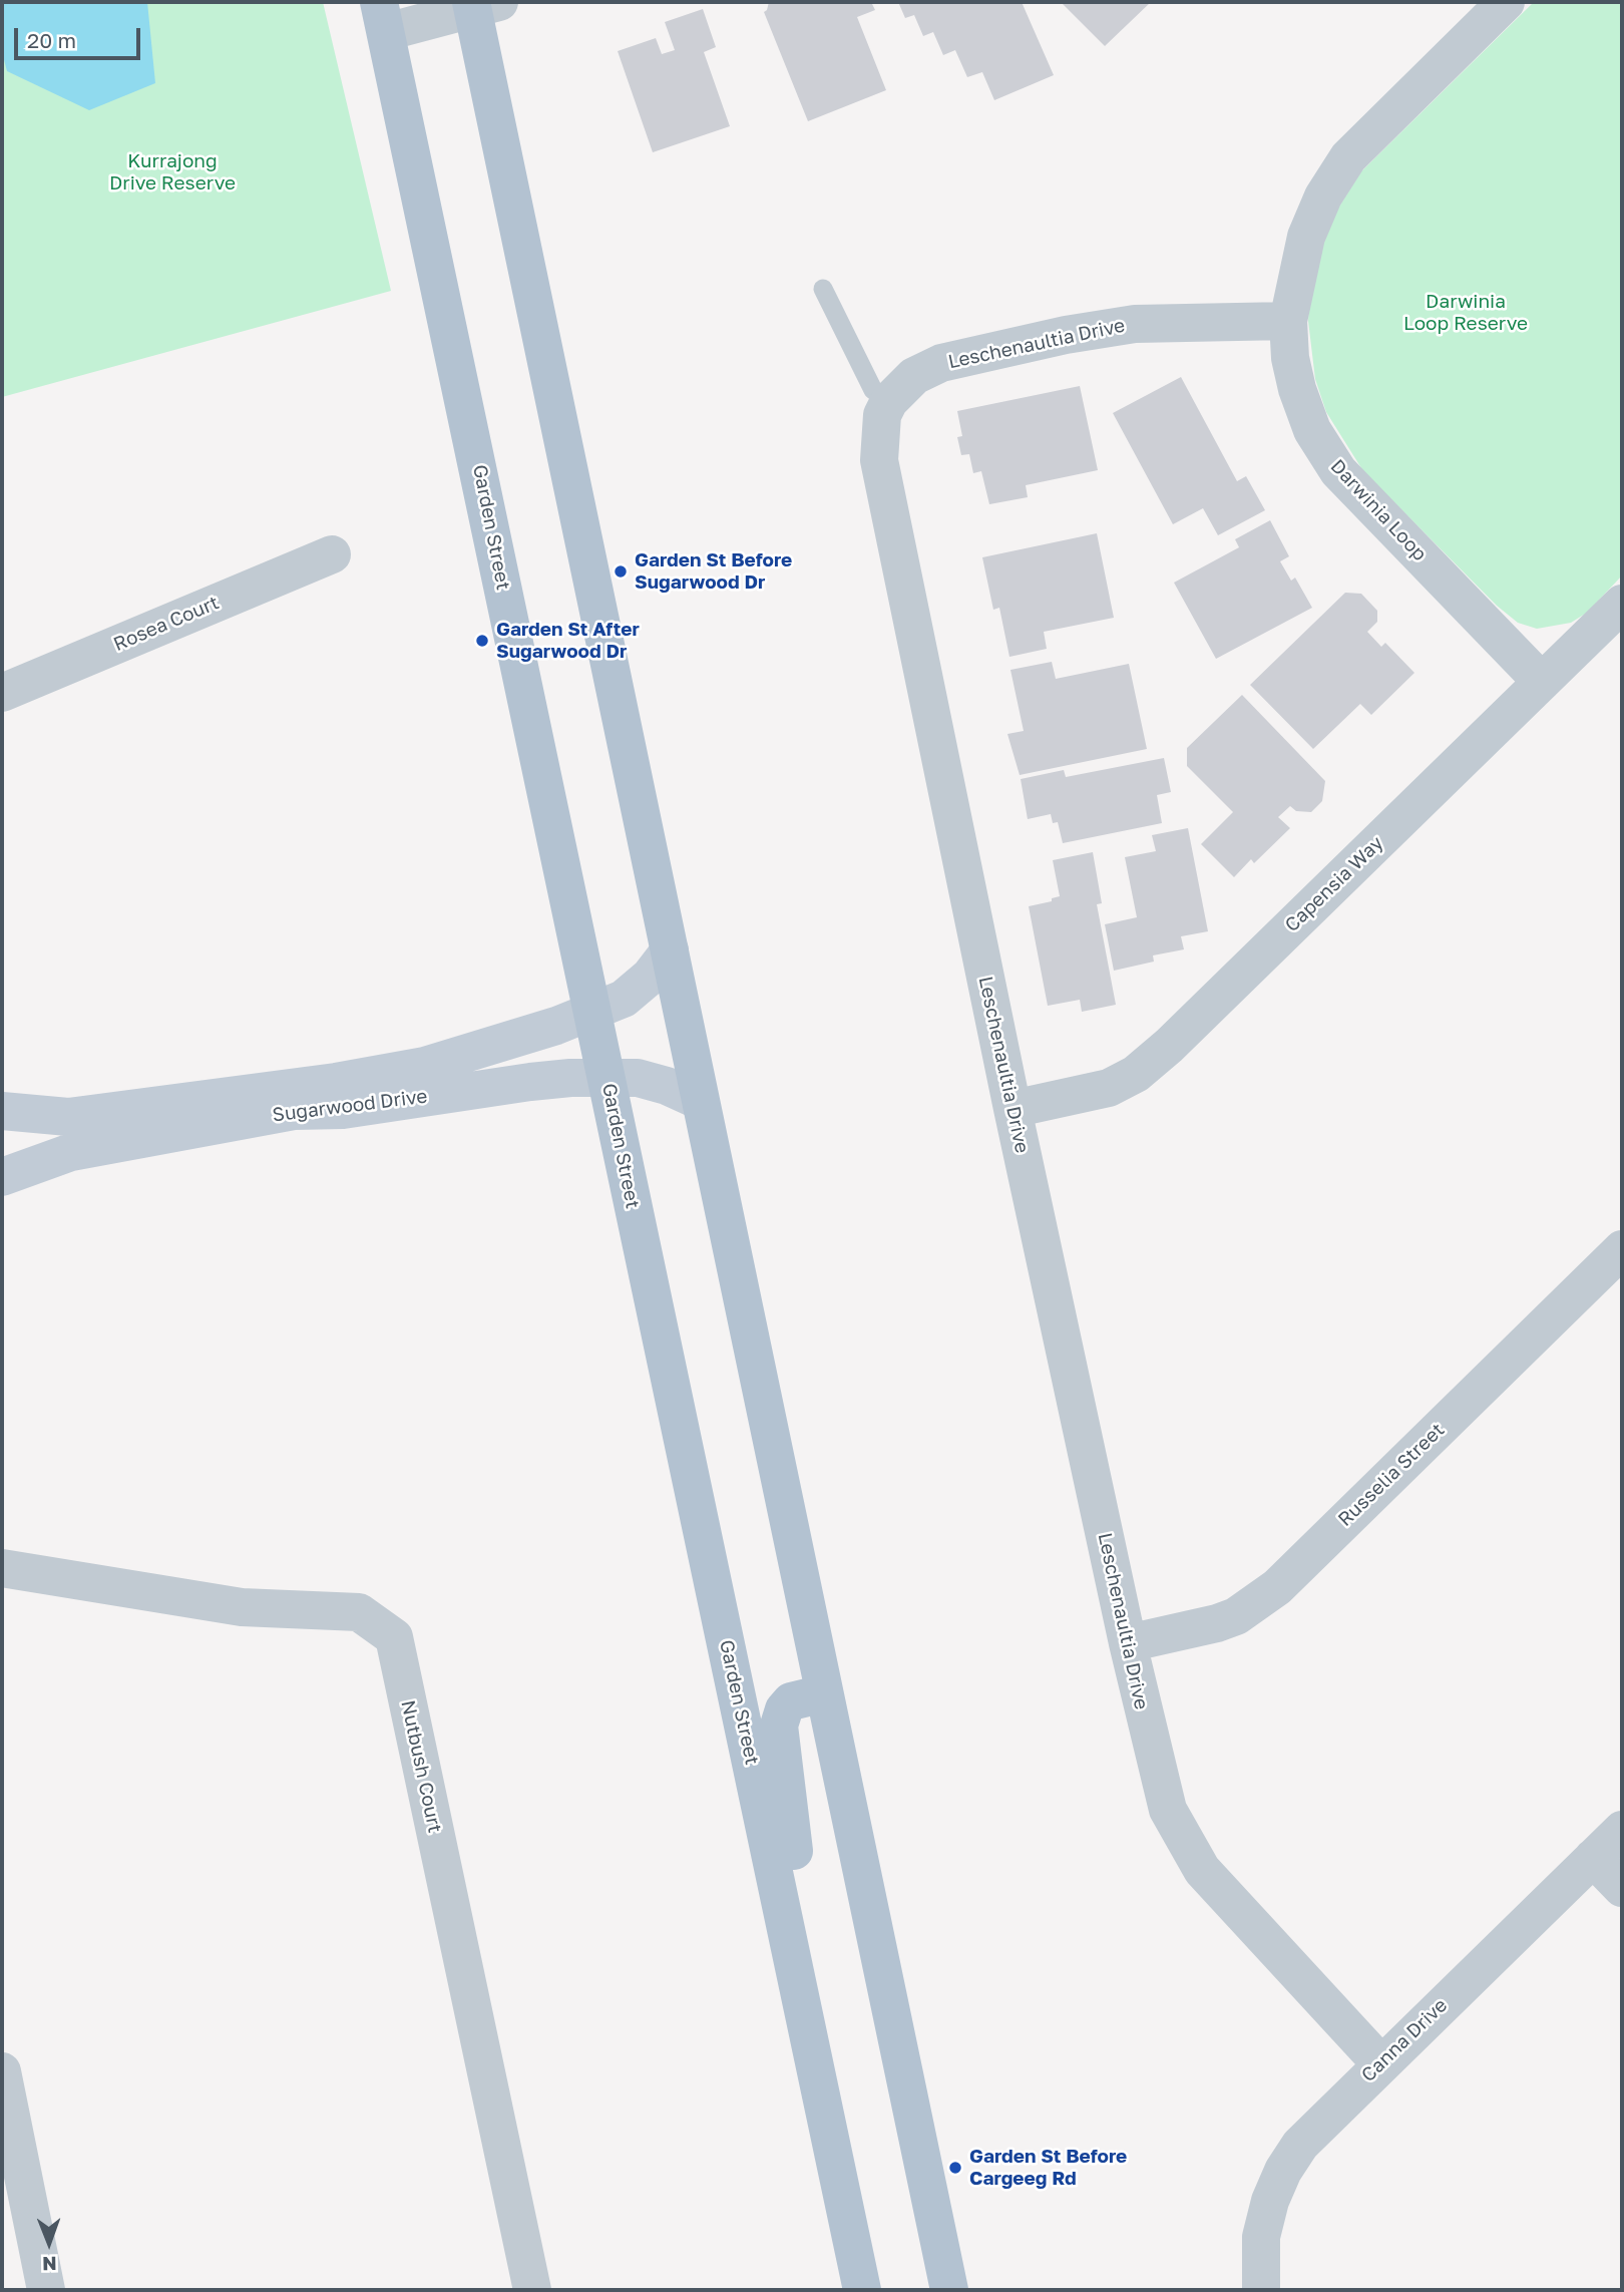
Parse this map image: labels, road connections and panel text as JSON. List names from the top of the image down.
{
  "streets": {
    "main road": ["Garden Street"],
    "street": [
      "Leschenaultia Drive",
      "Darwinia Loop",
      "Rosea Court",
      "Capensia Way",
      "Sugarwood Drive",
      "Russelia Street",
      "Nutbush Court",
      "Canna Drive"
    ]
  },
  "crossings": [
    ["Leschenaultia Drive", "Darwinia Loop"],
    ["Leschenaultia Drive", "Capensia Way"],
    ["Leschenaultia Drive", "Russelia Street"],
    ["Leschenaultia Drive", "Canna Drive"],
    ["Darwinia Loop", "Capensia Way"],
    ["Garden Street", "Sugarwood Drive"]
  ],
  "parks": ["Kurrajong Drive Reserve", "Darwinia Loop Reserve"],
  "places": ["Garden St Before Sugarwood Dr", "Garden St After Sugarwood Dr", "Garden St Before Cargeeg Rd"],
  "scale_bar": "20 m",
  "north": "bottom"
}
